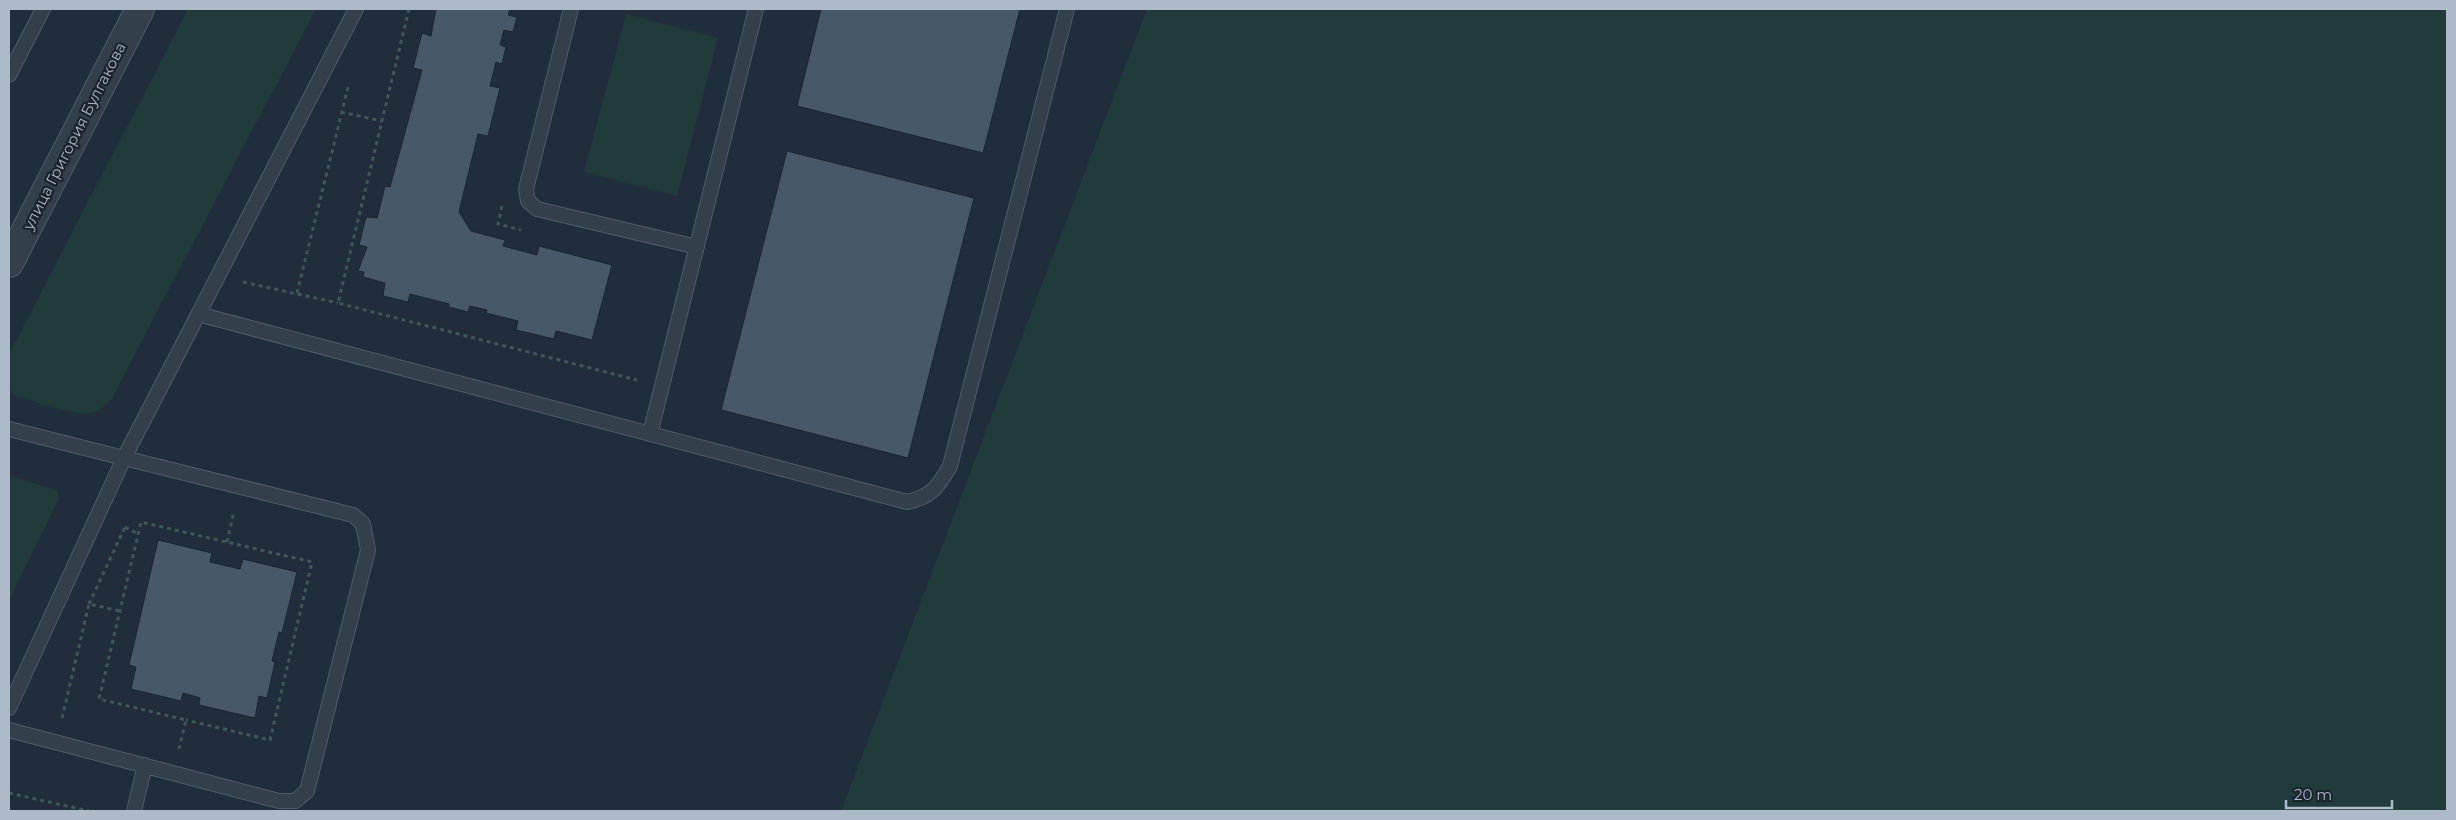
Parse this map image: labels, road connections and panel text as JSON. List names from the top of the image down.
{
  "streets": {
    "street": ["улица Григория Булгакова"]
  },
  "scale_bar": "20 m"
}
